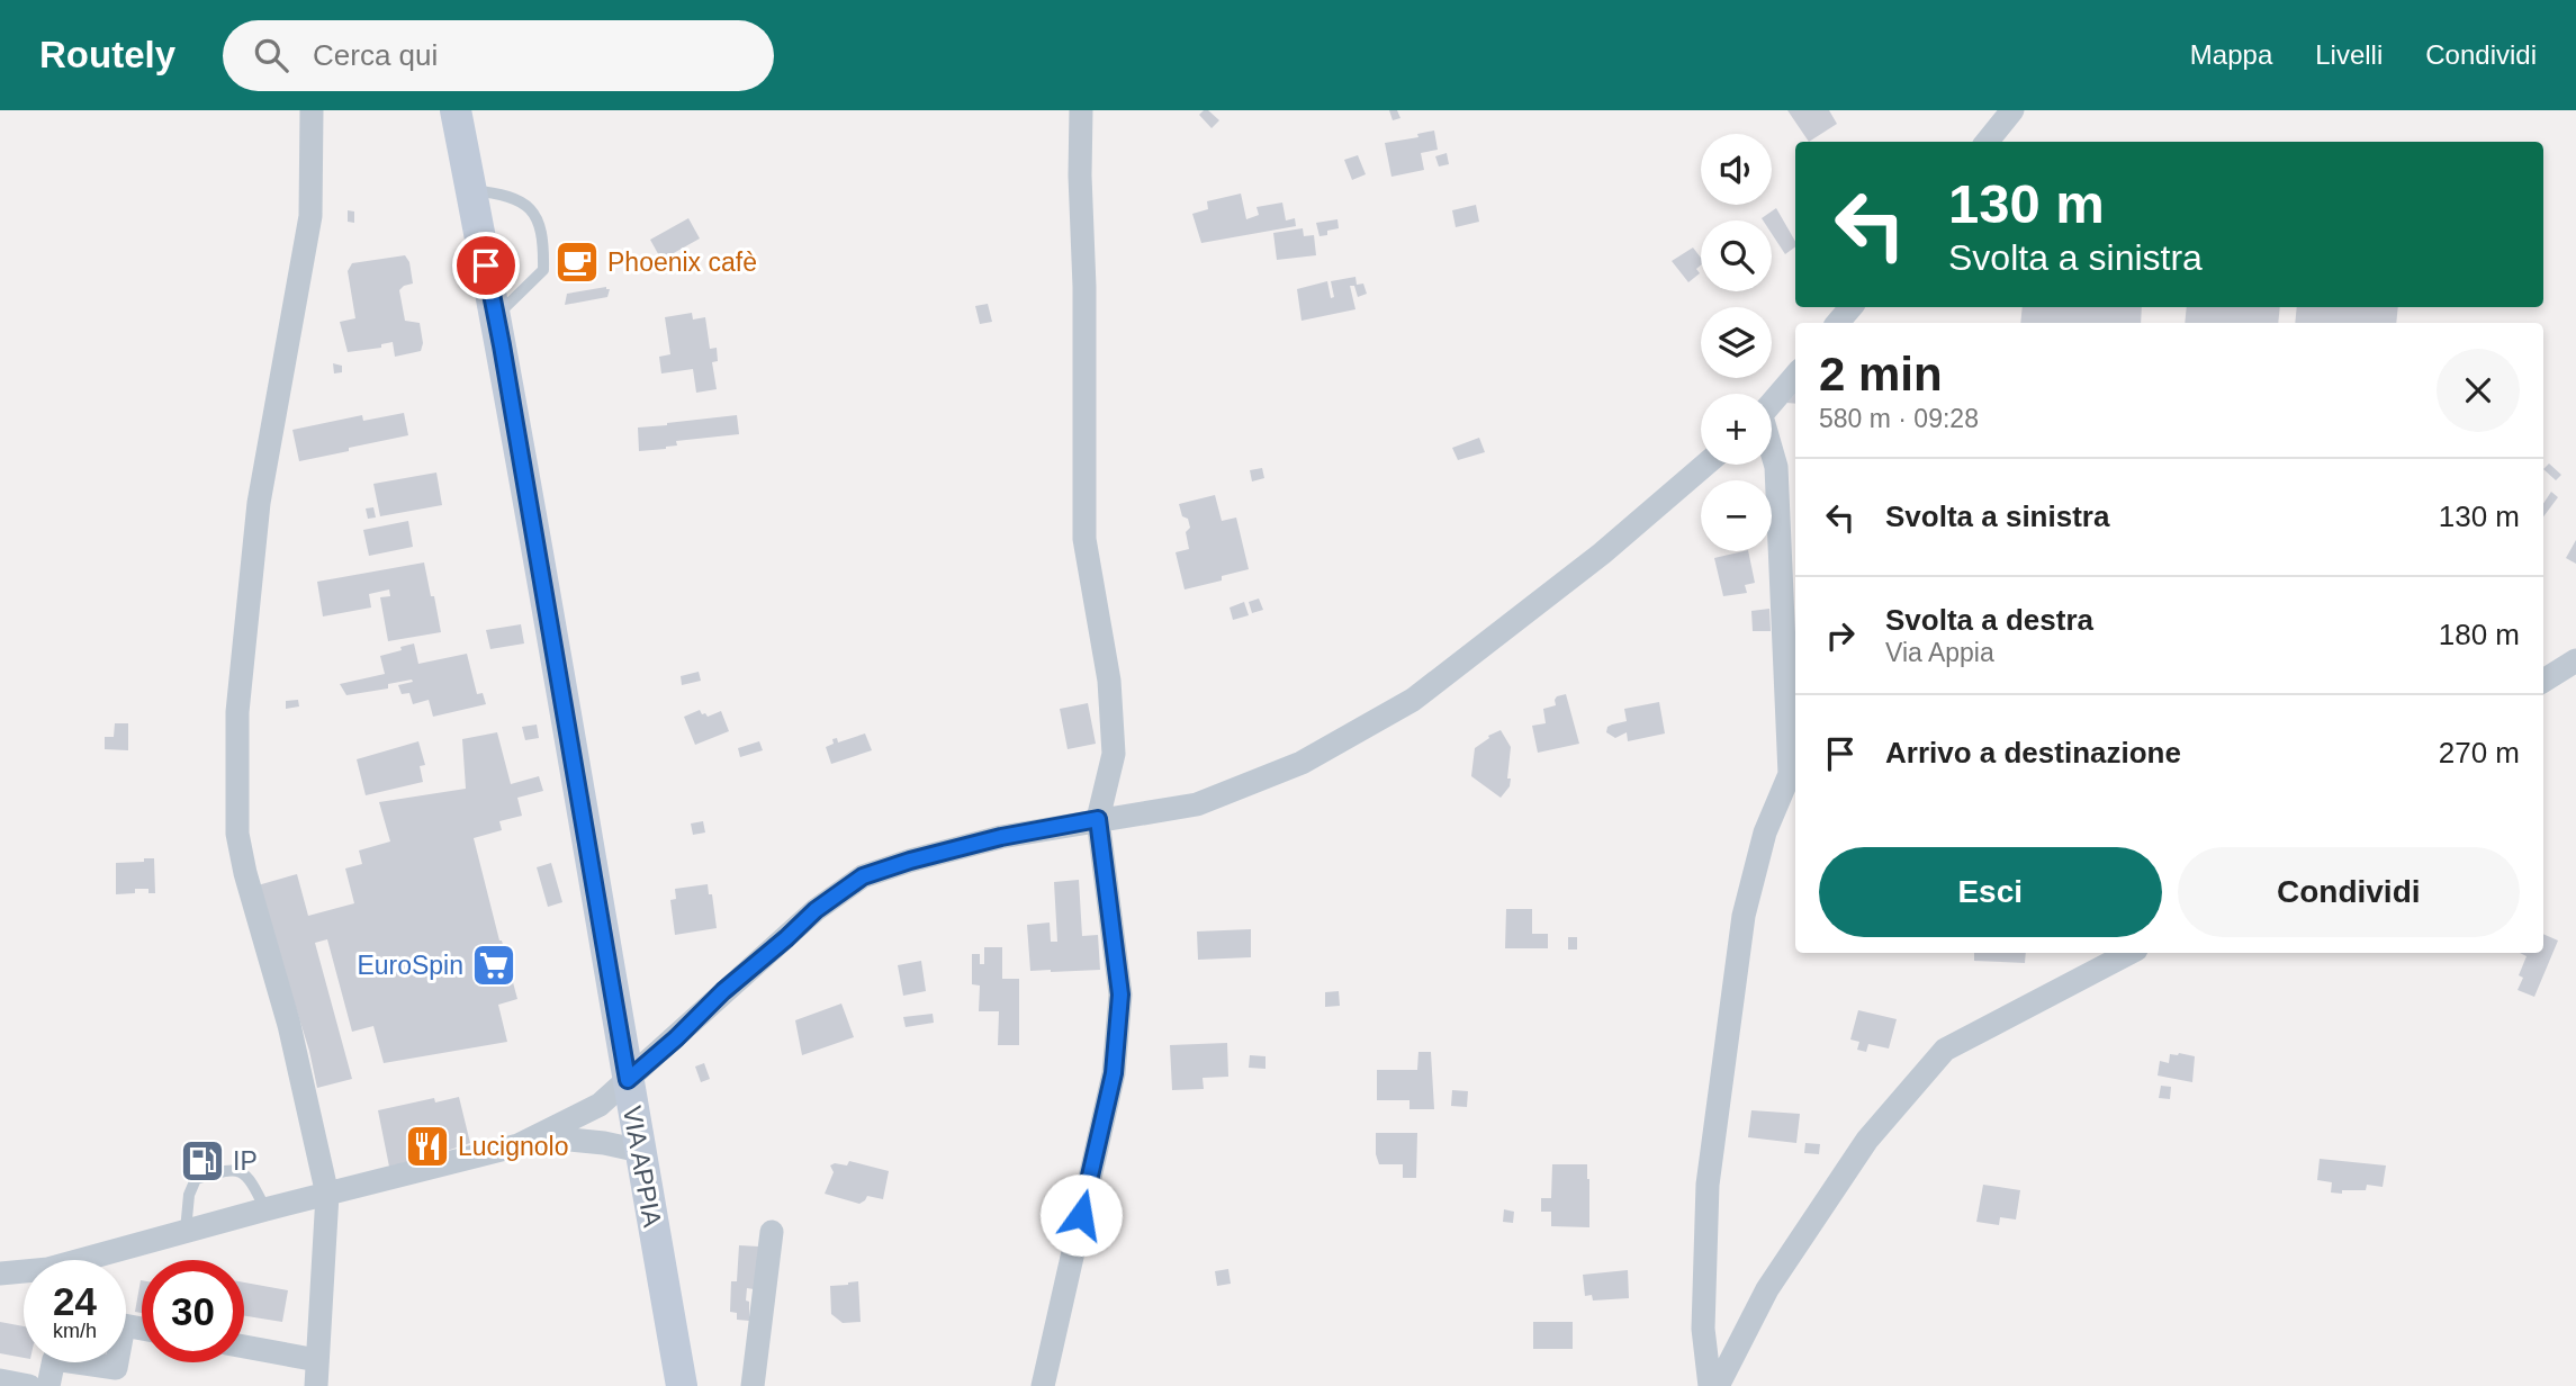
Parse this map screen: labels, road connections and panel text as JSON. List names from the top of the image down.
{
  "streets": {
    "main road": ["VIA APPIA"]
  },
  "places": {
    "cafe": ["Phoenix cafè"],
    "supermarket": ["EuroSpin"],
    "restaurant": ["Lucignolo"],
    "fuel station": ["IP"]
  },
  "page": {
    "header": "Routely",
    "search": "Cerca qui",
    "nav": ["Mappa", "Livelli", "Condividi"],
    "map_buttons": ["+", "−"],
    "turn": ["130 m", "Svolta a sinistra"],
    "heading": ["2 min", "580 m · 09:28"],
    "list": [
      {
        "name": "Svolta a sinistra",
        "value": "130 m"
      },
      {
        "name": "Svolta a destra",
        "note": "Via Appia",
        "value": "180 m"
      },
      {
        "name": "Arrivo a destinazione",
        "value": "270 m"
      }
    ],
    "buttons": ["Esci", "Condividi"],
    "speed": "24 km/h",
    "limit": "30"
  }
}
